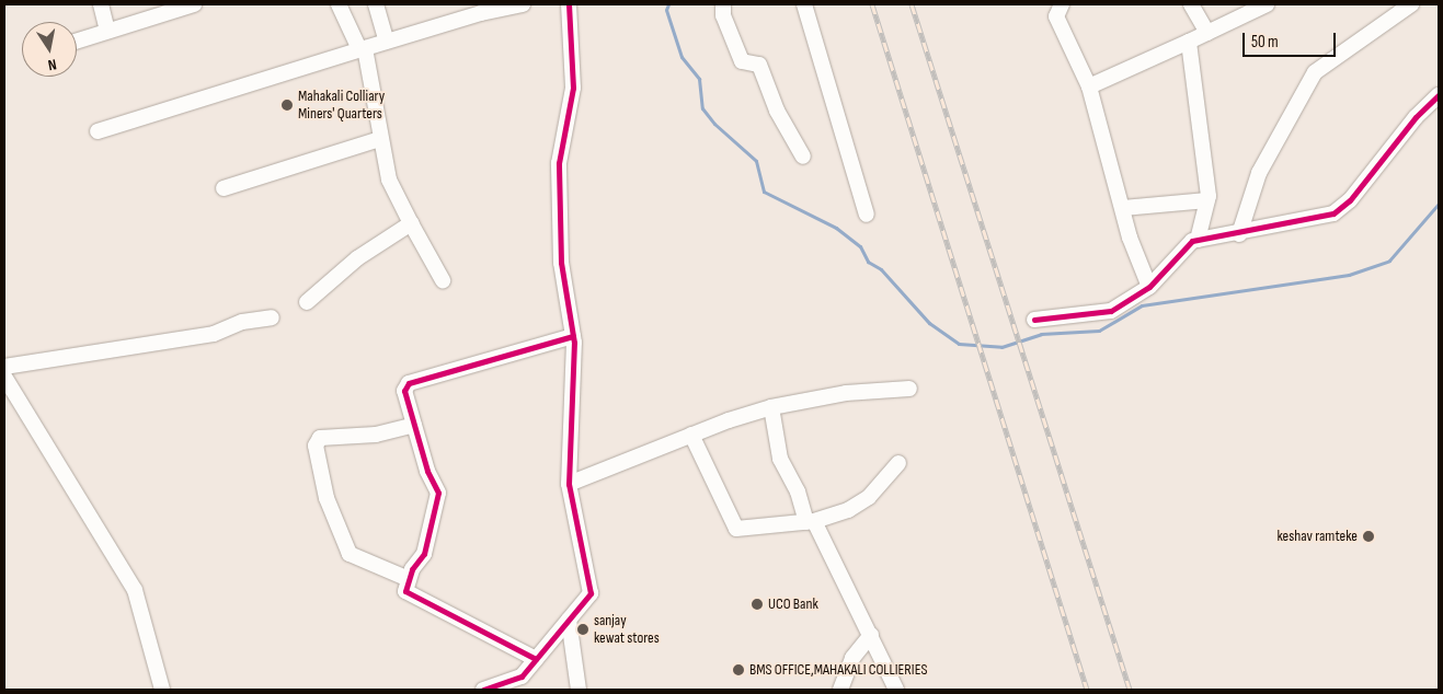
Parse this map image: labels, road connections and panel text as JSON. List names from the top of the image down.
{
  "places": [
    "Mahakali Colliary Miners' Quarters",
    "keshav ramteke",
    "UCO Bank",
    "sanjay kewat stores",
    "BMS OFFICE,MAHAKALI COLLIERIES"
  ],
  "scale_bar": "50 m",
  "north": "bottom"
}
